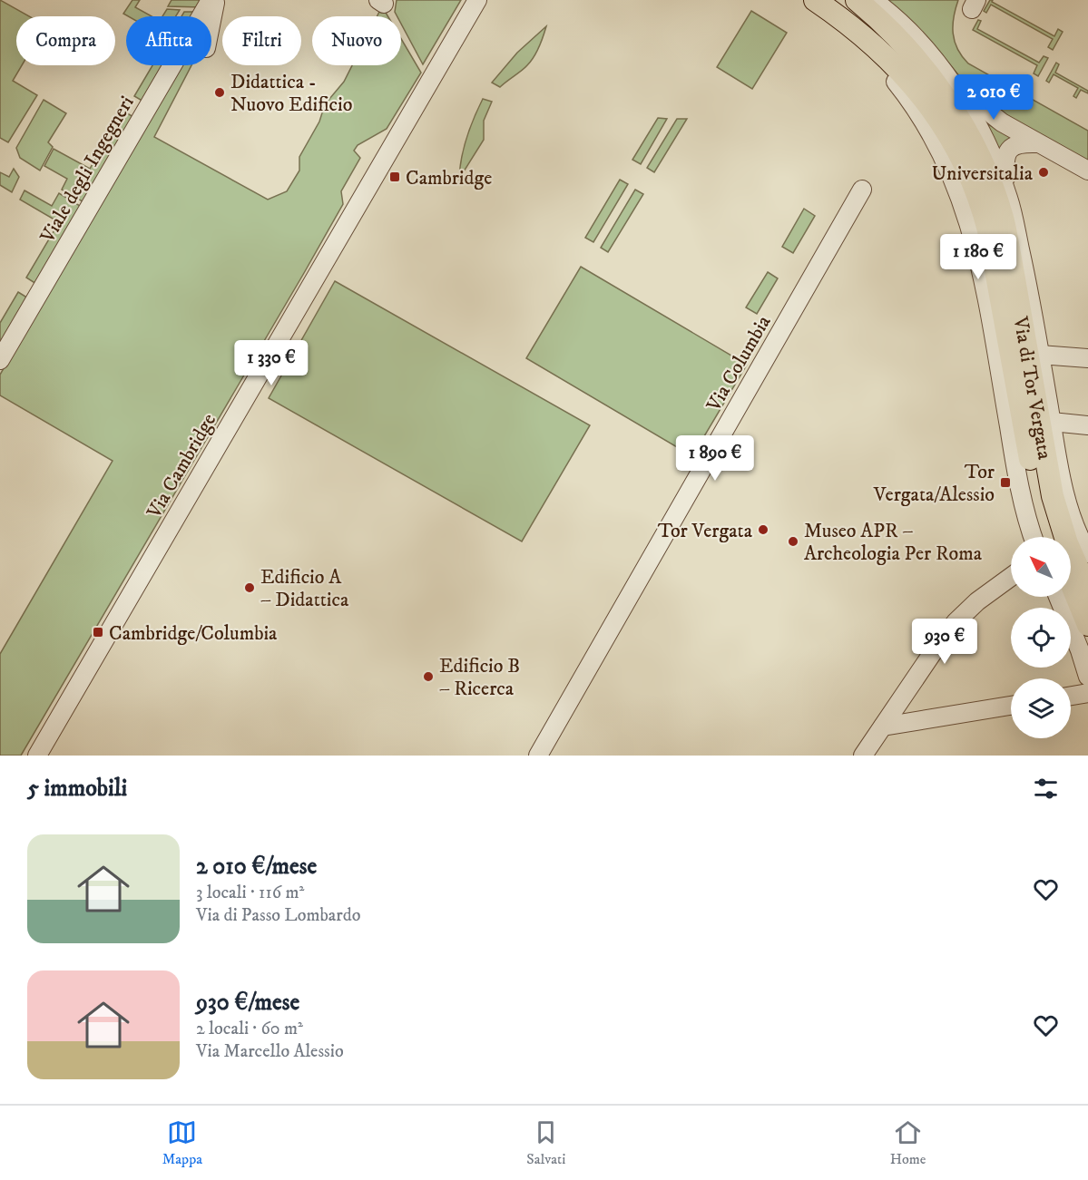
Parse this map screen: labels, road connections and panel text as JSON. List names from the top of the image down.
{
  "streets": {
    "main road": ["Via di Tor Vergata"],
    "street": ["Viale degli Ingegneri", "Via Columbia", "Via Cambridge"]
  },
  "places": {
    "other": [
      "Didattica - Nuovo Edificio",
      "Universitalia",
      "Tor Vergata",
      "Museo APR – Archeologia Per Roma",
      "Edificio A – Didattica",
      "Edificio B – Ricerca"
    ],
    "transit": ["Cambridge", "Tor Vergata/Alessio", "Cambridge/Columbia"]
  },
  "north": "top left",
  "page": {
    "chip": [
      "Compra",
      "Affitta",
      "Filtri",
      "Nuovo"
    ],
    "price": [
      "2 010 €",
      "1 180 €",
      "1 330 €",
      "1 890 €",
      "930 €"
    ],
    "heading": "5 immobili",
    "list": [
      {
        "name": "2 010 €/mese",
        "note": "3 locali · 116 m² · Via di Passo Lombardo"
      },
      {
        "name": "930 €/mese",
        "note": "2 locali · 60 m² · Via Marcello Alessio"
      }
    ],
    "tabs": ["Mappa", "Salvati", "Home"]
  }
}
